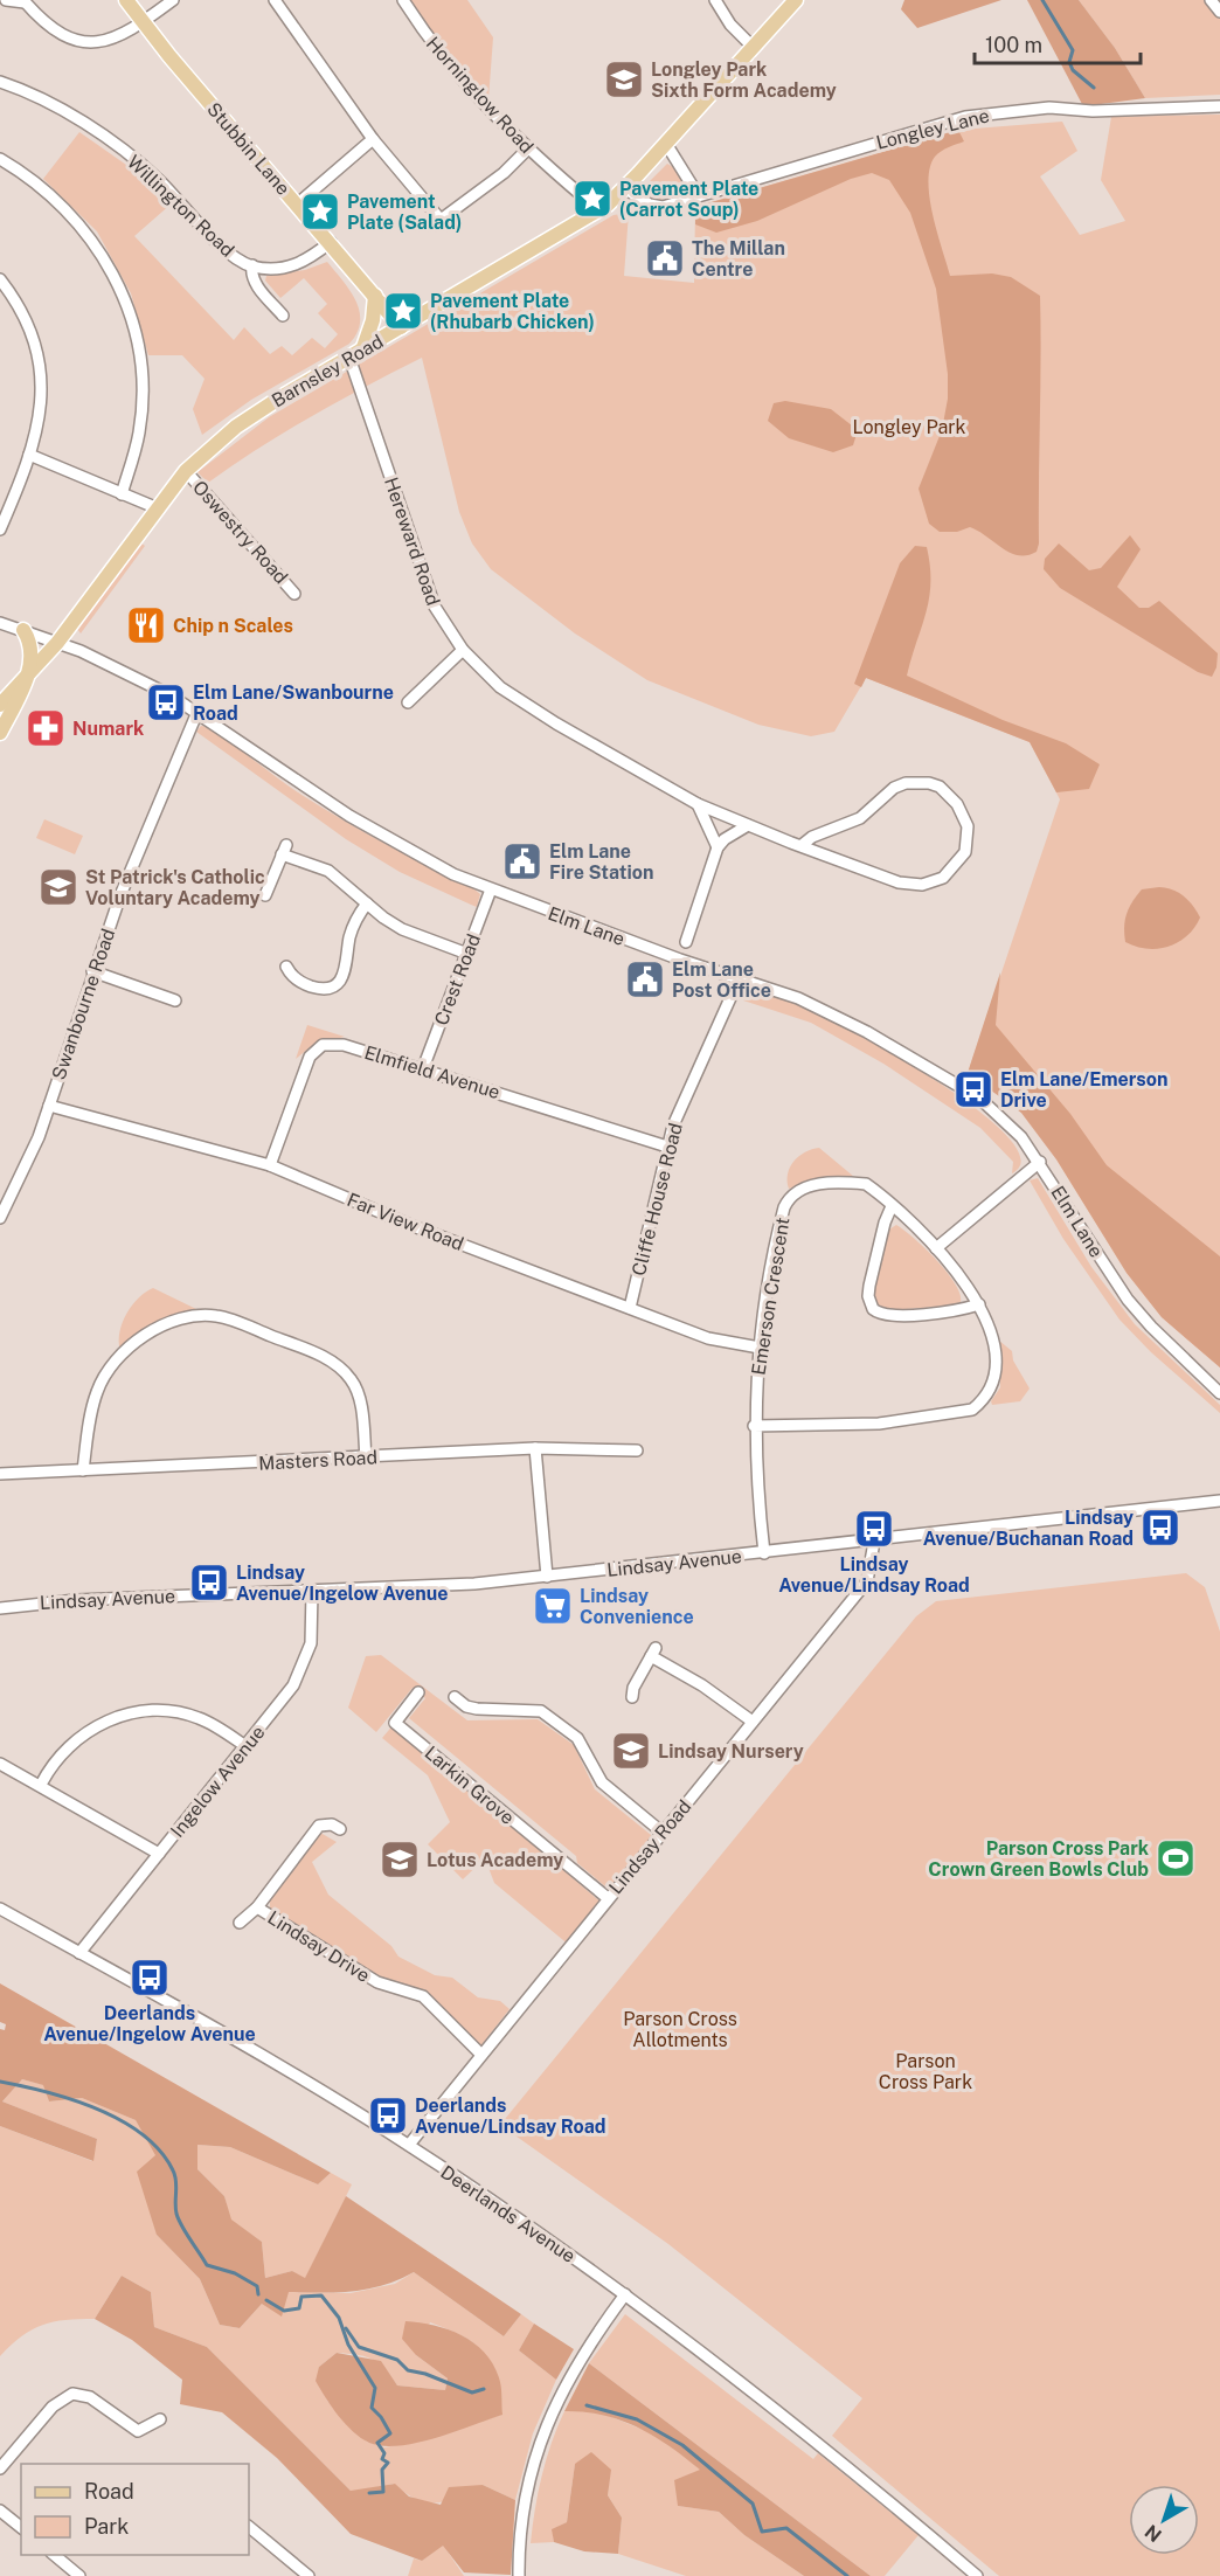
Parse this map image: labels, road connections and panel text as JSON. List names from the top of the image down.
{
  "streets": {
    "main road": ["Stubbin Lane", "Barnsley Road"],
    "street": [
      "Horninglow Road",
      "Longley Lane",
      "Willington Road",
      "Oswestry Road",
      "Hereward Road",
      "Elm Lane",
      "Crest Road",
      "Swanbourne Road",
      "Elmfield Avenue",
      "Cliffe House Road",
      "Far View Road",
      "Emerson Crescent",
      "Masters Road",
      "Lindsay Avenue",
      "Ingelow Avenue",
      "Larkin Grove",
      "Lindsay Road",
      "Lindsay Drive",
      "Deerlands Avenue"
    ]
  },
  "crossings": [
    ["Horninglow Road", "Barnsley Road"],
    ["Longley Lane", "Barnsley Road"],
    ["Stubbin Lane", "Willington Road"],
    ["Stubbin Lane", "Barnsley Road"],
    ["Barnsley Road", "Oswestry Road"],
    ["Barnsley Road", "Hereward Road"],
    ["Barnsley Road", "Elm Lane"],
    ["Elm Lane", "Crest Road"],
    ["Elm Lane", "Swanbourne Road"],
    ["Elm Lane", "Cliffe House Road"],
    ["Crest Road", "Elmfield Avenue"],
    ["Swanbourne Road", "Far View Road"],
    ["Elmfield Avenue", "Cliffe House Road"],
    ["Elmfield Avenue", "Far View Road"],
    ["Cliffe House Road", "Far View Road"],
    ["Far View Road", "Emerson Crescent"],
    ["Emerson Crescent", "Lindsay Avenue"],
    ["Lindsay Avenue", "Ingelow Avenue"],
    ["Lindsay Avenue", "Lindsay Road"],
    ["Ingelow Avenue", "Deerlands Avenue"],
    ["Larkin Grove", "Lindsay Road"],
    ["Lindsay Road", "Lindsay Drive"],
    ["Lindsay Road", "Deerlands Avenue"]
  ],
  "parks": ["Longley Park", "Parson Cross Allotments", "Parson Cross Park"],
  "places": {
    "school or university": [
      "Longley Park Sixth Form Academy",
      "St Patrick's Catholic Voluntary Academy",
      "Lindsay Nursery",
      "Lotus Academy"
    ],
    "place": ["Pavement Plate (Carrot Soup)", "Pavement Plate (Salad)", "Pavement Plate (Rhubarb Chicken)"],
    "public building": ["The Millan Centre", "Elm Lane Fire Station", "Elm Lane Post Office"],
    "restaurant": ["Chip n Scales"],
    "bus stop": [
      "Elm Lane/Swanbourne Road",
      "Elm Lane/Emerson Drive",
      "Lindsay Avenue/Buchanan Road",
      "Lindsay Avenue/Lindsay Road",
      "Lindsay Avenue/Ingelow Avenue",
      "Deerlands Avenue/Ingelow Avenue",
      "Deerlands Avenue/Lindsay Road"
    ],
    "pharmacy": ["Numark"],
    "supermarket": ["Lindsay Convenience"],
    "sports": ["Parson Cross Park Crown Green Bowls Club"]
  },
  "legend": ["Road", "Park"],
  "scale_bar": "100 m",
  "north": "bottom left"
}
